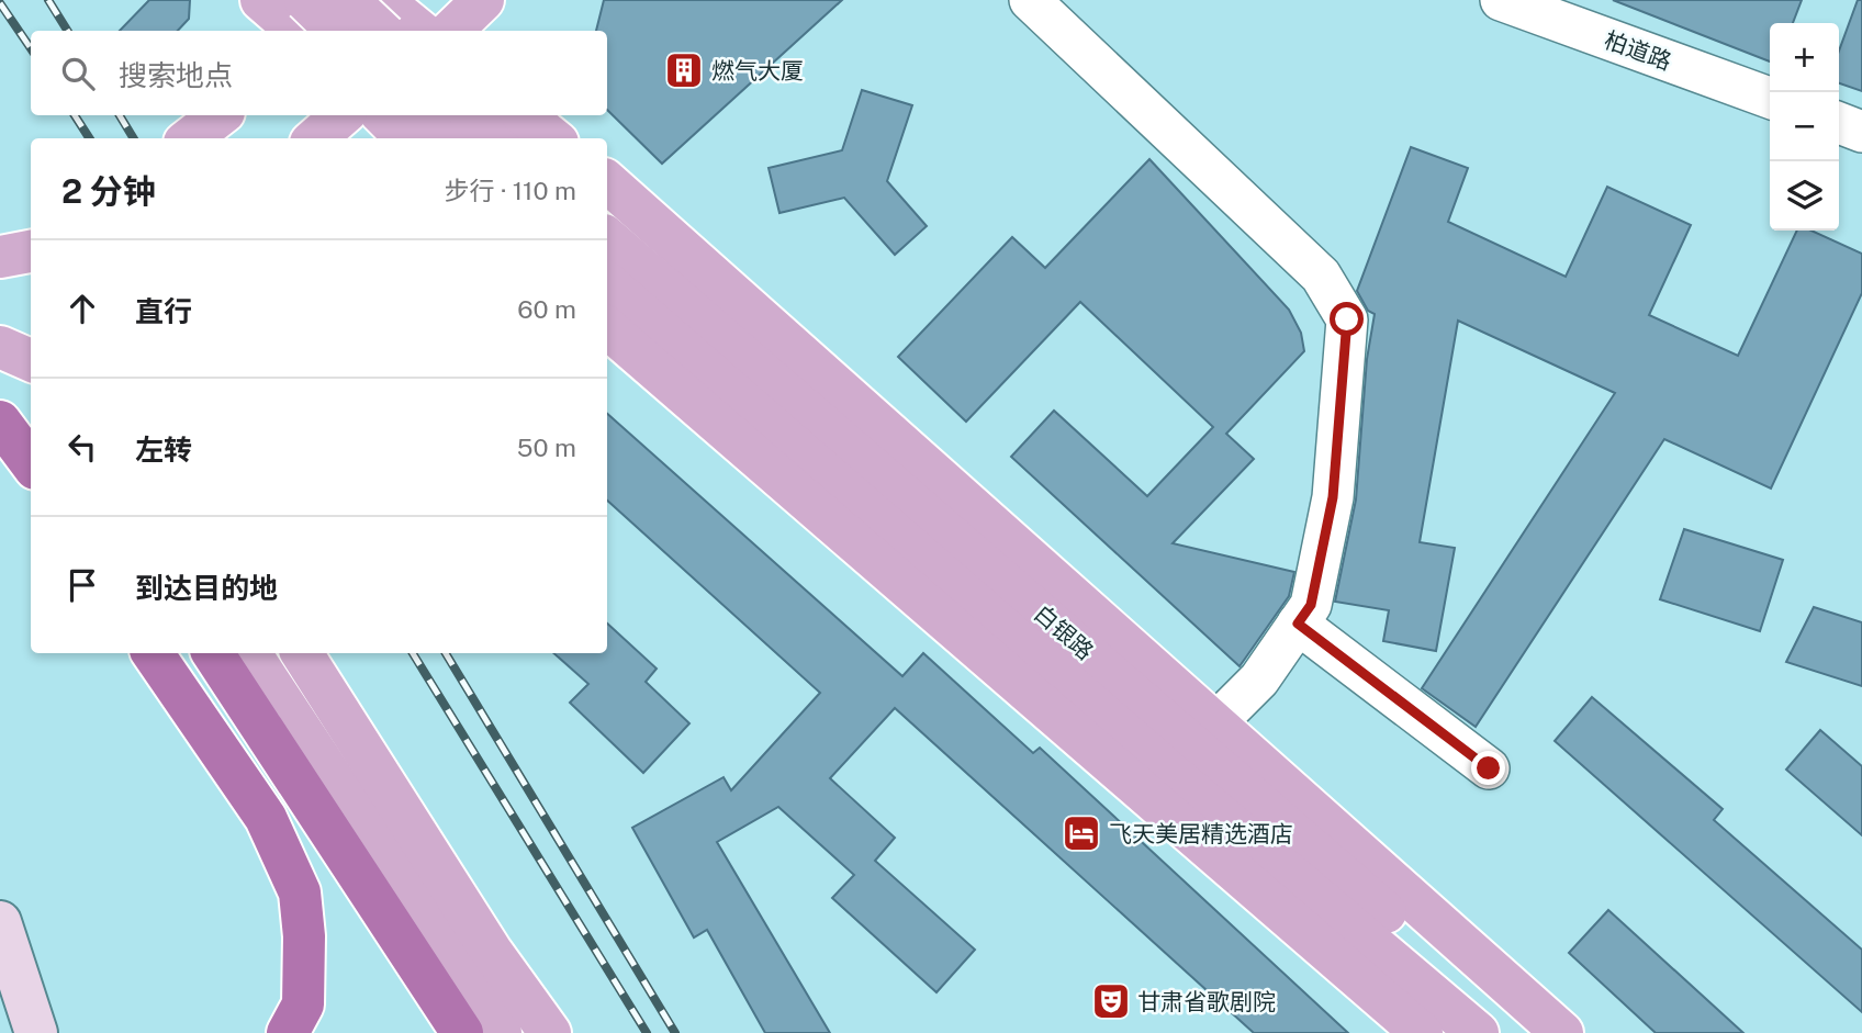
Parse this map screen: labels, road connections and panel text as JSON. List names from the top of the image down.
{
  "streets": {
    "main road": ["白银路"],
    "street": ["柏道路"]
  },
  "places": {
    "building": ["燃气大厦"],
    "hotel": ["飞天美居精选酒店"],
    "theatre": ["甘肃省歌剧院"]
  },
  "page": {
    "map_buttons": ["+", "−"],
    "search": "搜索地点",
    "heading": ["2 分钟", "步行 · 110 m"],
    "list": [
      ["直行", "60 m"],
      ["左转", "50 m"],
      "到达目的地"
    ]
  }
}
